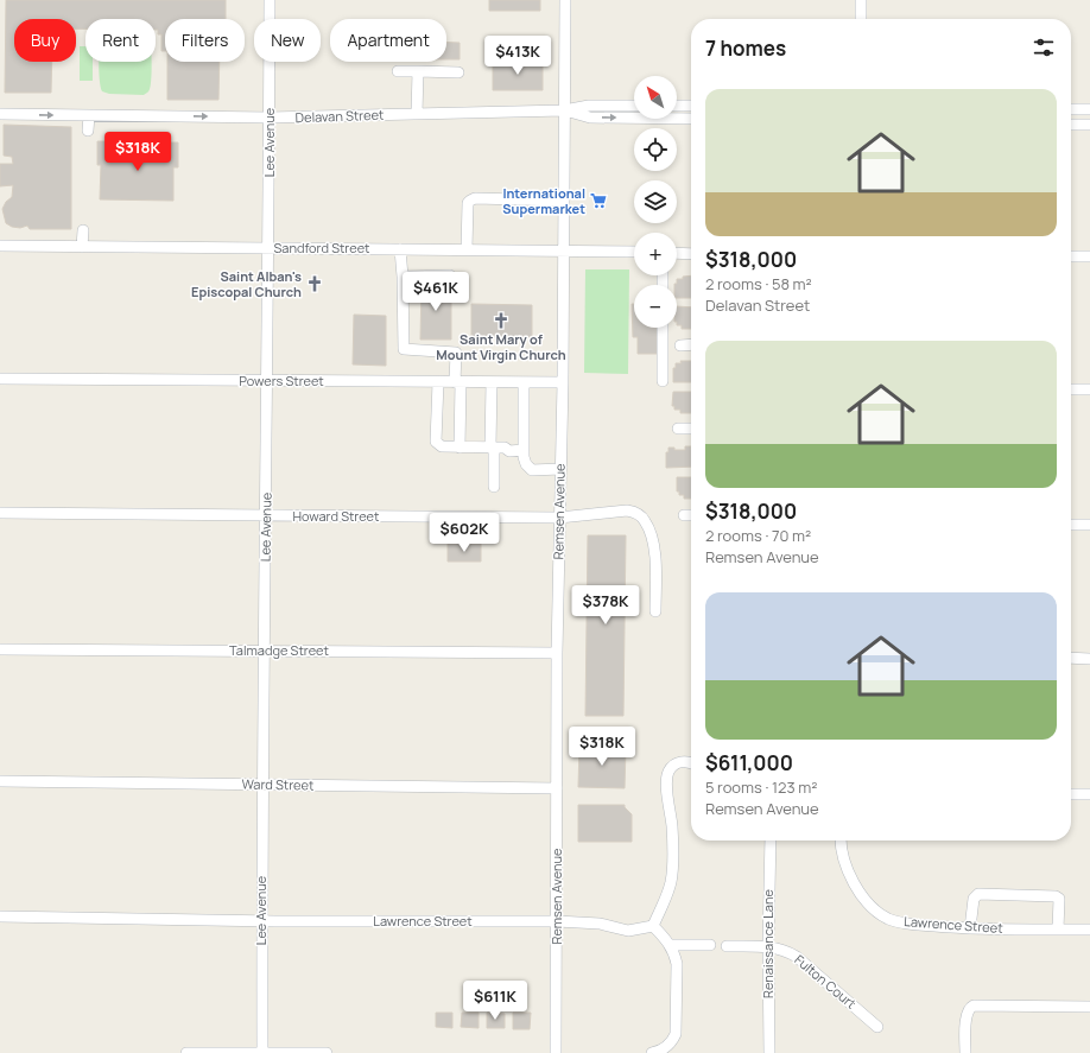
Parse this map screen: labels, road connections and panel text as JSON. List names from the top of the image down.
{
  "streets": {
    "street": [
      "Delavan Street",
      "Lee Avenue",
      "Sandford Street",
      "Powers Street",
      "Remsen Avenue",
      "Howard Street",
      "Talmadge Street",
      "Ward Street",
      "Lawrence Street",
      "Renaissance Lane",
      "Fulton Court"
    ]
  },
  "crossings": [
    ["Delavan Street", "Lee Avenue"],
    ["Delavan Street", "Remsen Avenue"],
    ["Lee Avenue", "Sandford Street"],
    ["Lee Avenue", "Powers Street"],
    ["Lee Avenue", "Howard Street"],
    ["Lee Avenue", "Talmadge Street"],
    ["Lee Avenue", "Ward Street"],
    ["Lee Avenue", "Lawrence Street"],
    ["Sandford Street", "Remsen Avenue"],
    ["Powers Street", "Remsen Avenue"],
    ["Remsen Avenue", "Howard Street"],
    ["Remsen Avenue", "Talmadge Street"],
    ["Remsen Avenue", "Ward Street"],
    ["Remsen Avenue", "Lawrence Street"],
    ["Renaissance Lane", "Fulton Court"]
  ],
  "one_way": ["Delavan Street"],
  "places": {
    "supermarket": ["International Supermarket"],
    "church": ["Saint Alban's Episcopal Church", "Saint Mary of Mount Virgin Church"]
  },
  "north": "top left",
  "page": {
    "chip": [
      "Buy",
      "Rent",
      "Filters",
      "New",
      "Apartment"
    ],
    "heading": "7 homes",
    "price": [
      "$413K",
      "$318K",
      "$461K",
      "$602K",
      "$378K",
      "$318K",
      "$611K"
    ],
    "map_buttons": ["+", "−"],
    "list": [
      {
        "name": "$318,000",
        "note": "2 rooms · 58 m² · Delavan Street"
      },
      {
        "name": "$318,000",
        "note": "2 rooms · 70 m² · Remsen Avenue"
      },
      {
        "name": "$611,000",
        "note": "5 rooms · 123 m² · Remsen Avenue"
      }
    ]
  }
}
